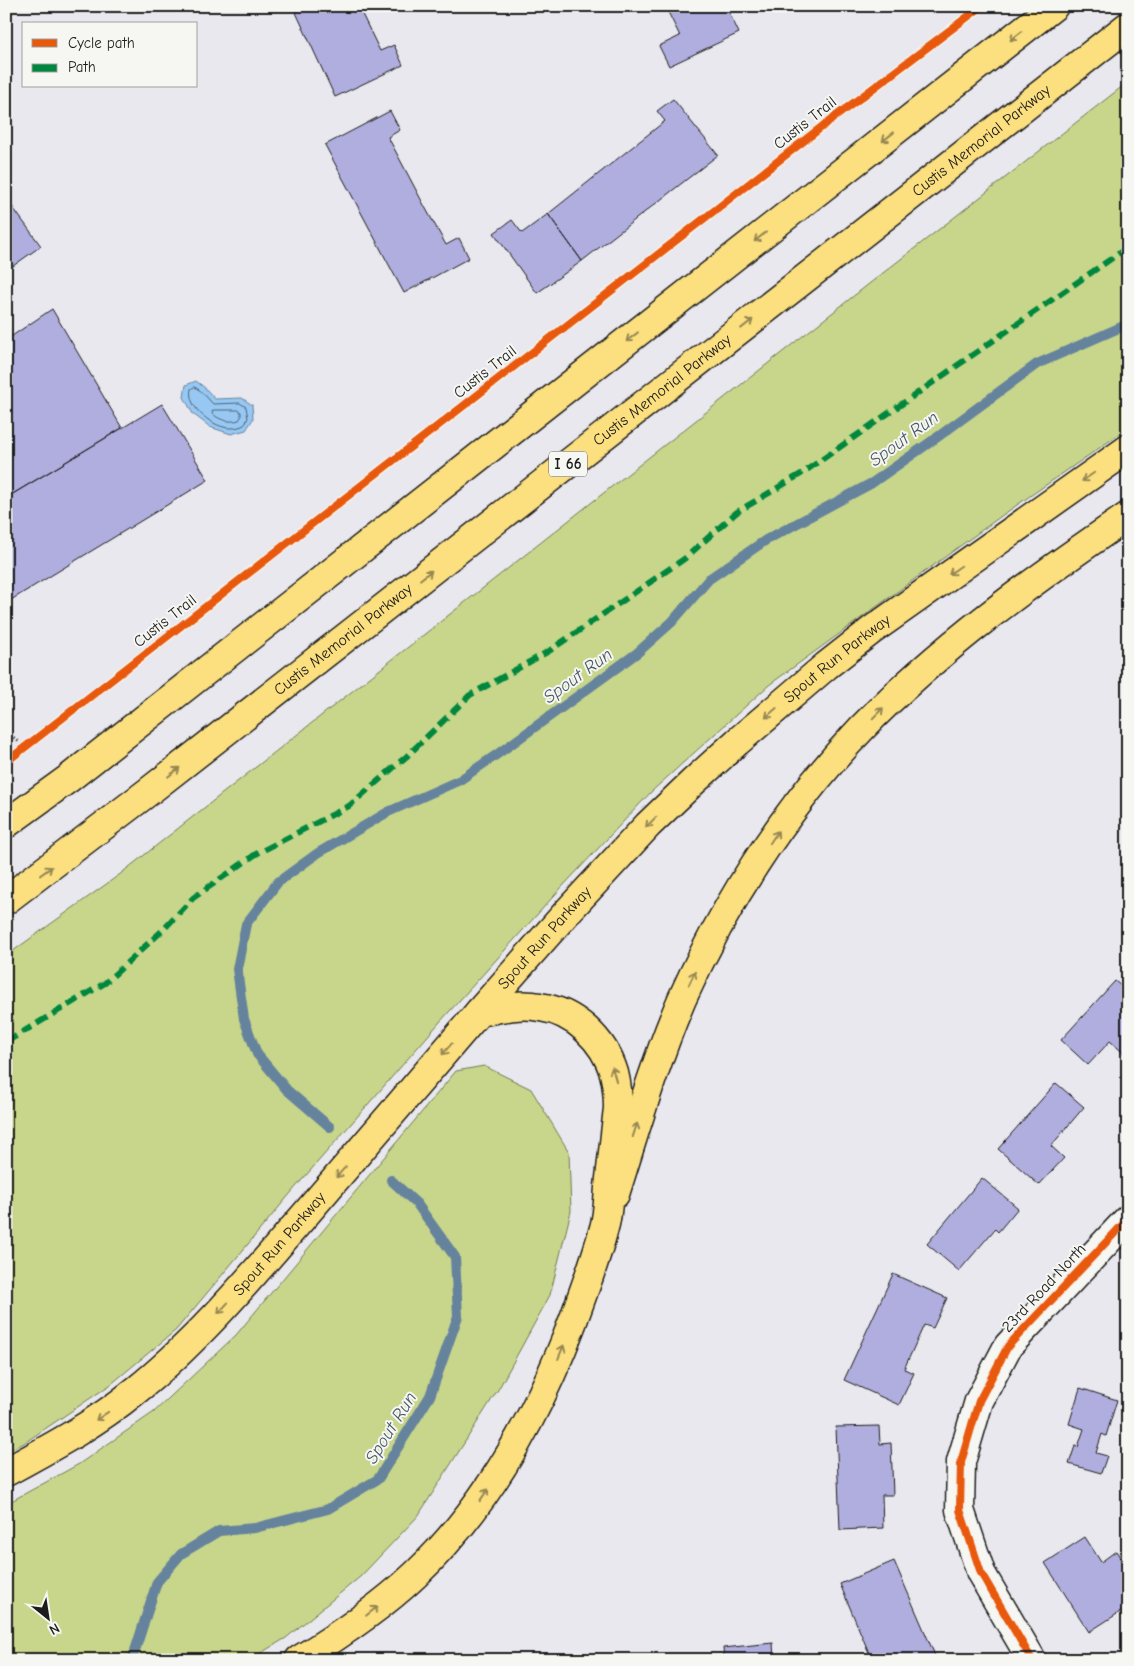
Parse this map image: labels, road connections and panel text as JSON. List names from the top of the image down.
{
  "streets": {
    "main road": ["Custis Memorial Parkway", "I 66", "Spout Run Parkway"],
    "street": ["23rd Road North"],
    "cycle path": ["Custis Trail"]
  },
  "water": ["Spout Run"],
  "legend": ["Cycle path", "Path"],
  "north": "bottom right"
}
